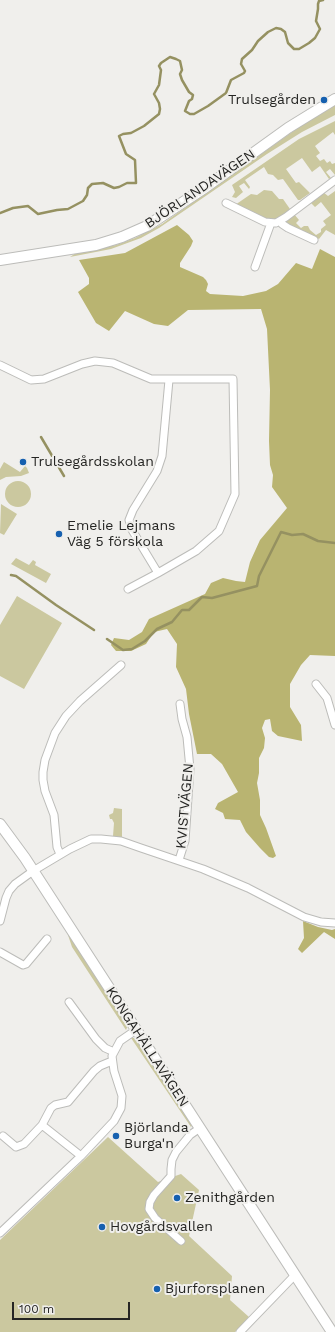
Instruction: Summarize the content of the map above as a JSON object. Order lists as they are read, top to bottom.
{
  "streets": {
    "street": ["BJÖRLANDAVÄGEN", "KVISTVÄGEN", "KONGAHÄLLAVÄGEN"]
  },
  "places": [
    "Trulsegården",
    "Trulsegårdsskolan",
    "Emelie Lejmans Väg 5 förskola",
    "Björlanda Burga'n",
    "Zenithgården",
    "Hovgårdsvallen",
    "Bjurforsplanen"
  ],
  "scale_bar": "100 m"
}
